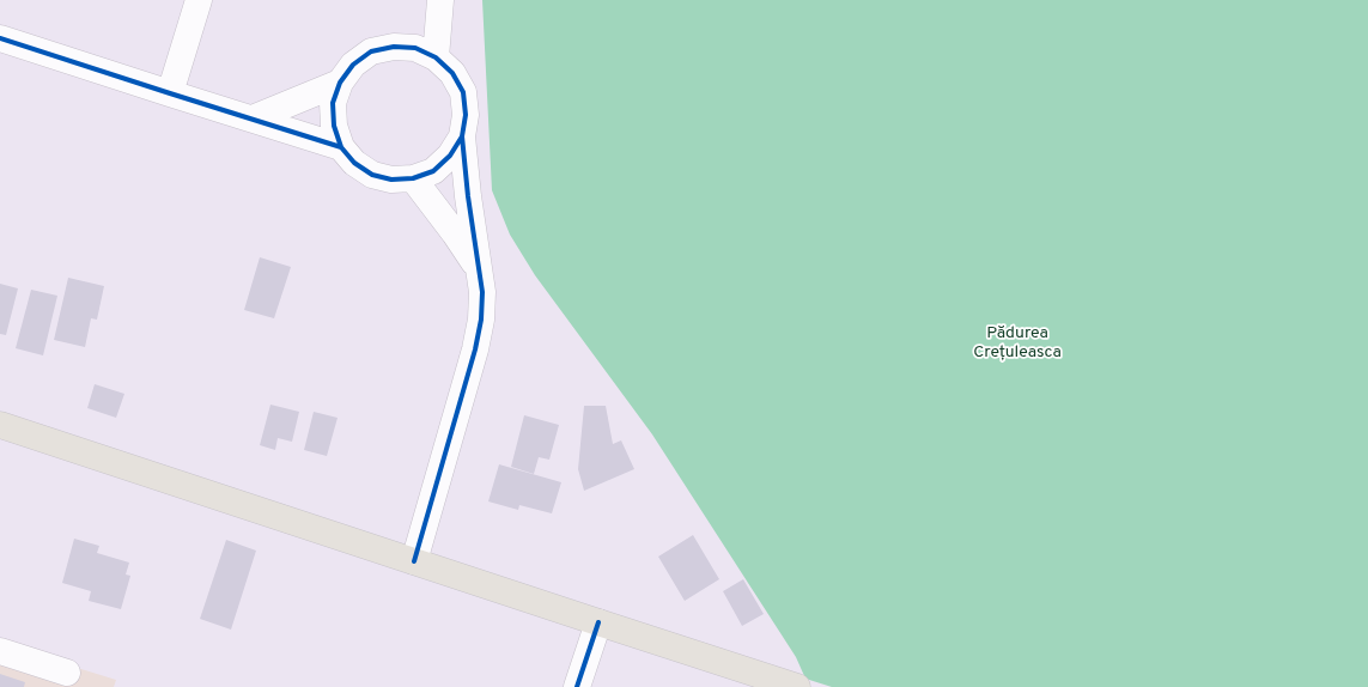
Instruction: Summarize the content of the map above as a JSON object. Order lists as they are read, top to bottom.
{
  "parks": ["Pădurea Crețuleasca"]
}
